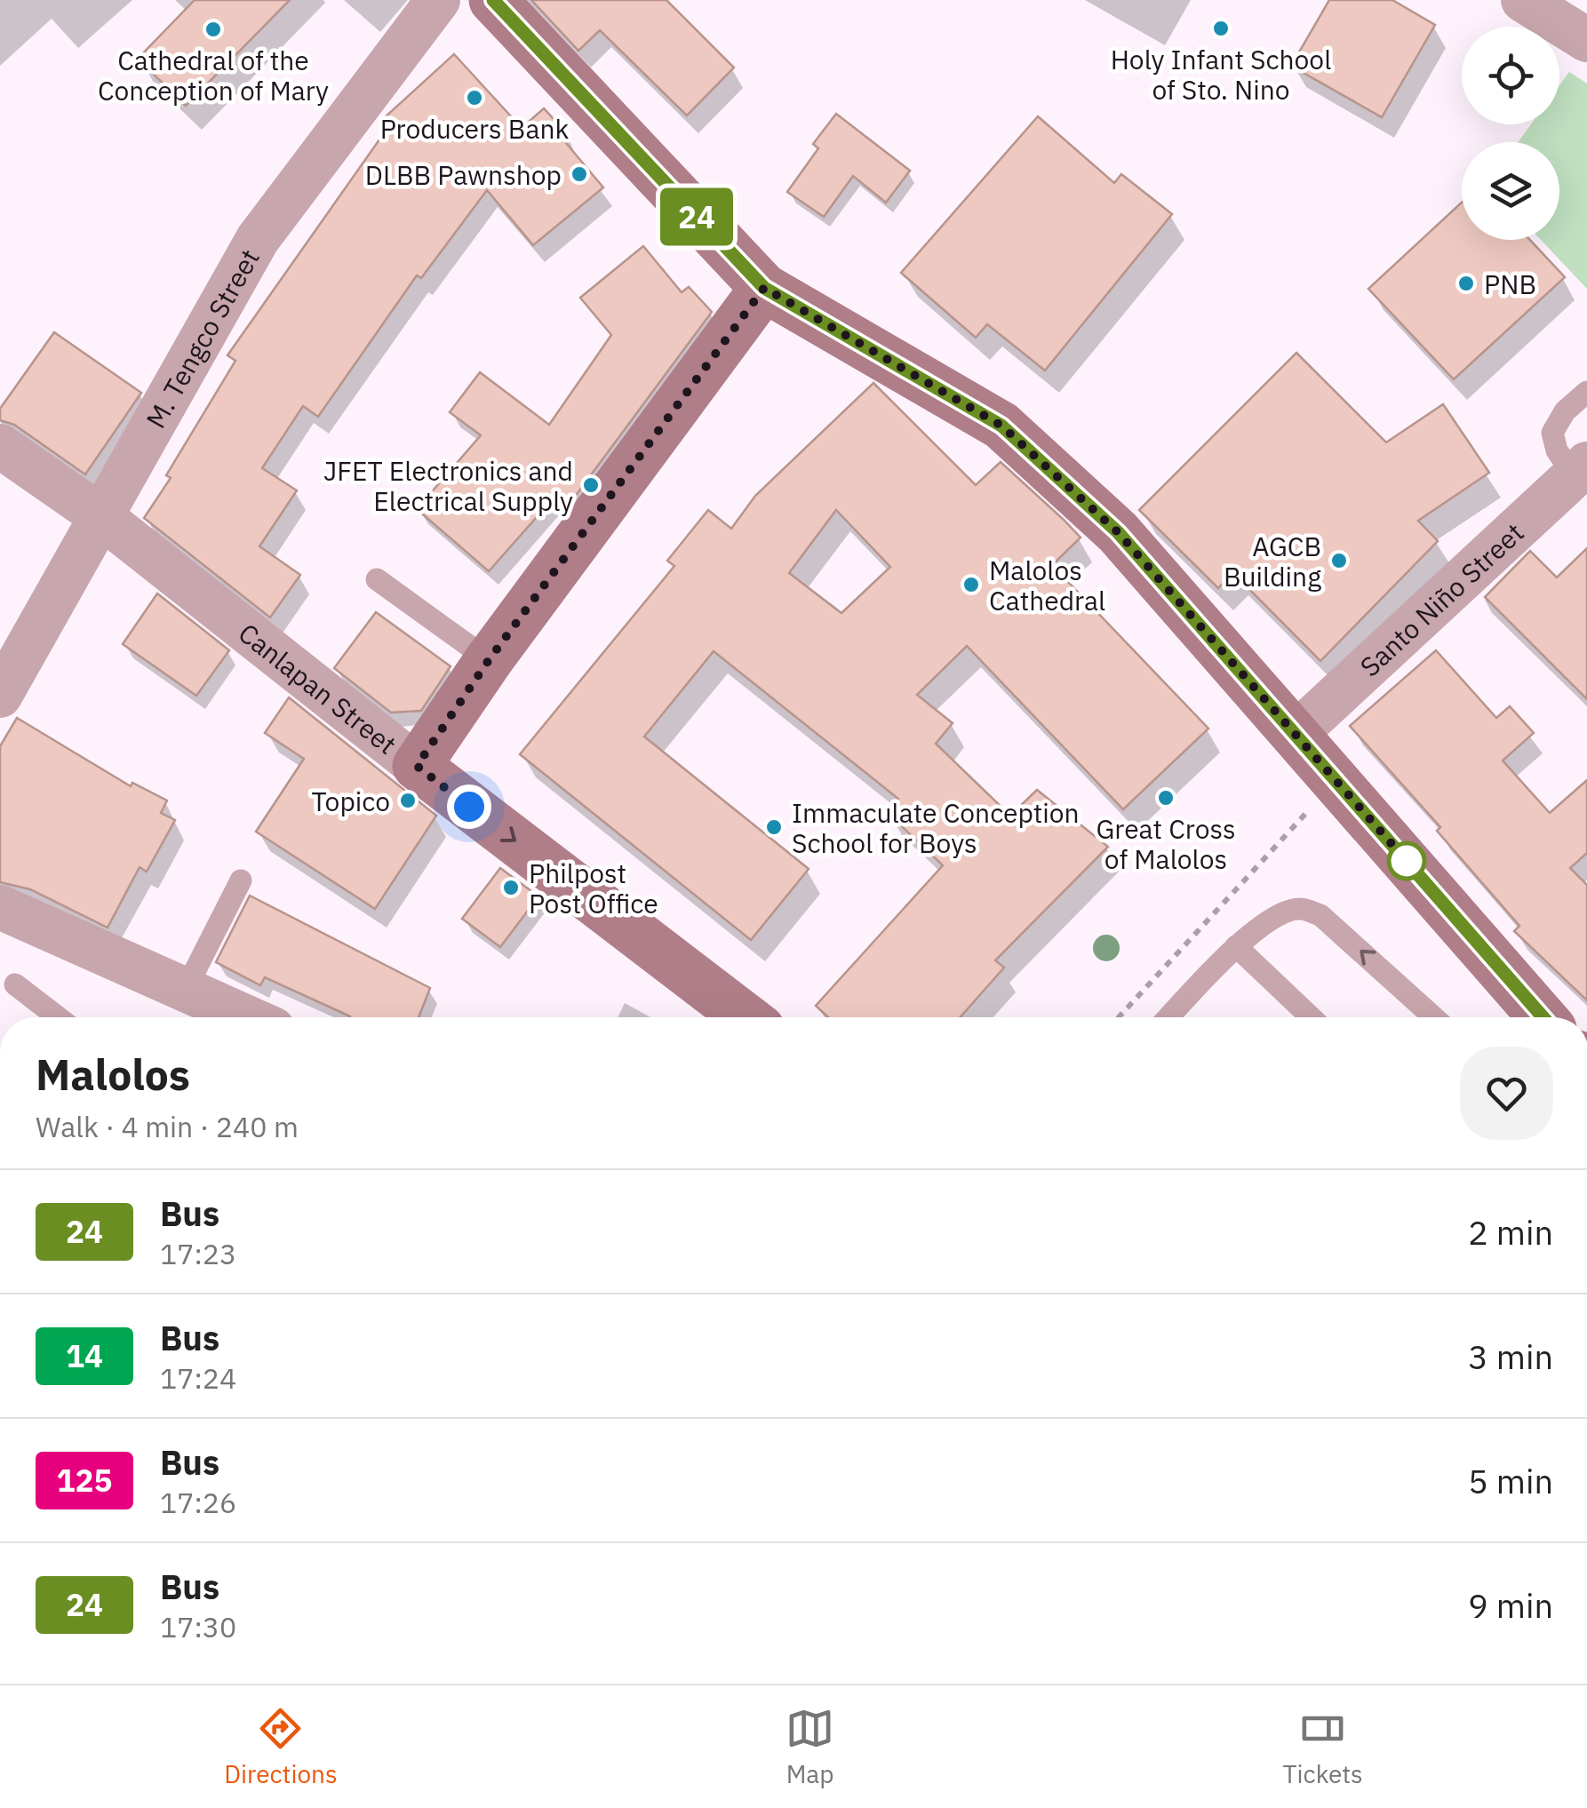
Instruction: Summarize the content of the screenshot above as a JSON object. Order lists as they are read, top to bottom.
{
  "streets": {
    "main road": ["Canlapan Street"],
    "street": ["M. Tengco Street", "Santo Niño Street"]
  },
  "crossings": [
    ["M. Tengco Street", "Canlapan Street"]
  ],
  "one_way": ["Canlapan Street"],
  "places": [
    "Holy Infant School of Sto. Nino",
    "Cathedral of the Conception of Mary",
    "Producers Bank",
    "DLBB Pawnshop",
    "PNB",
    "JFET Electronics and Electrical Supply",
    "AGCB Building",
    "Malolos Cathedral",
    "Great Cross of Malolos",
    "Topico",
    "Immaculate Conception School for Boys",
    "Philpost Post Office"
  ],
  "lines": ["bus line 24"],
  "page": {
    "on_map": "24",
    "heading": ["Malolos", "Walk · 4 min · 240 m"],
    "list": [
      {
        "mark": "24",
        "name": "Bus",
        "note": "17:23",
        "value": "2 min"
      },
      {
        "mark": "14",
        "name": "Bus",
        "note": "17:24",
        "value": "3 min"
      },
      {
        "mark": "125",
        "name": "Bus",
        "note": "17:26",
        "value": "5 min"
      },
      {
        "mark": "24",
        "name": "Bus",
        "note": "17:30",
        "value": "9 min"
      }
    ],
    "tabs": ["Directions", "Map", "Tickets"]
  }
}
